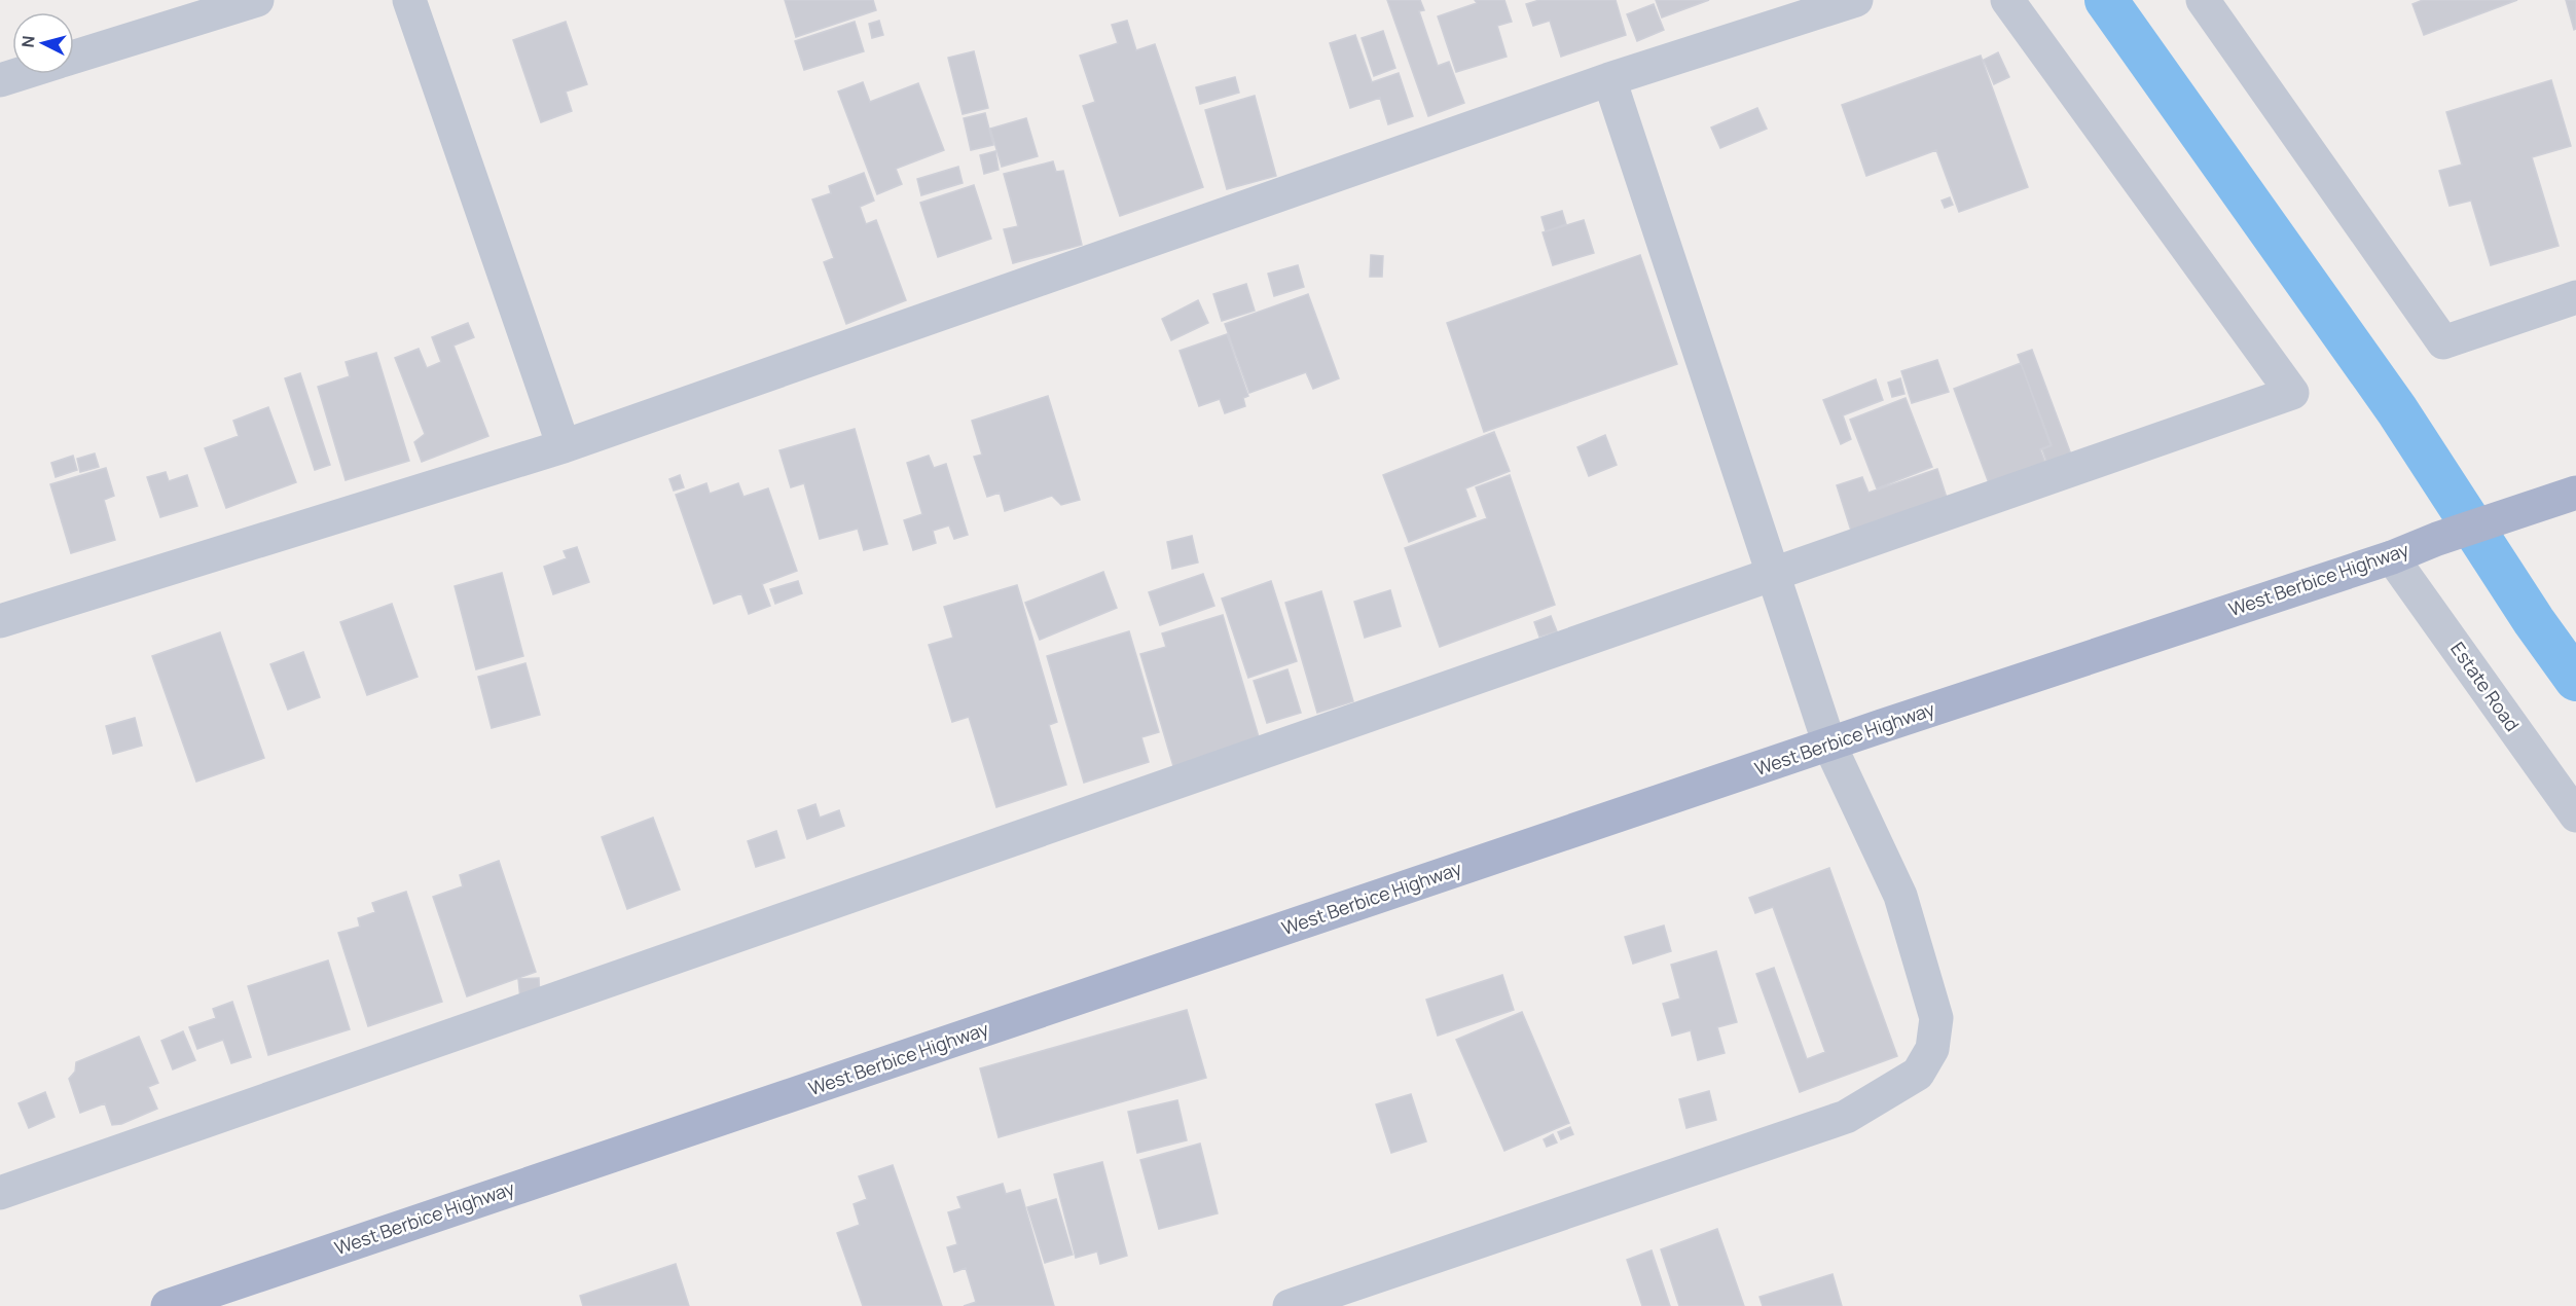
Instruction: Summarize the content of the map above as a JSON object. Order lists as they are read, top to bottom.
{
  "streets": {
    "main road": ["West Berbice Highway"],
    "street": ["Estate Road"]
  },
  "crossings": [
    ["West Berbice Highway", "Estate Road"]
  ],
  "north": "left"
}
